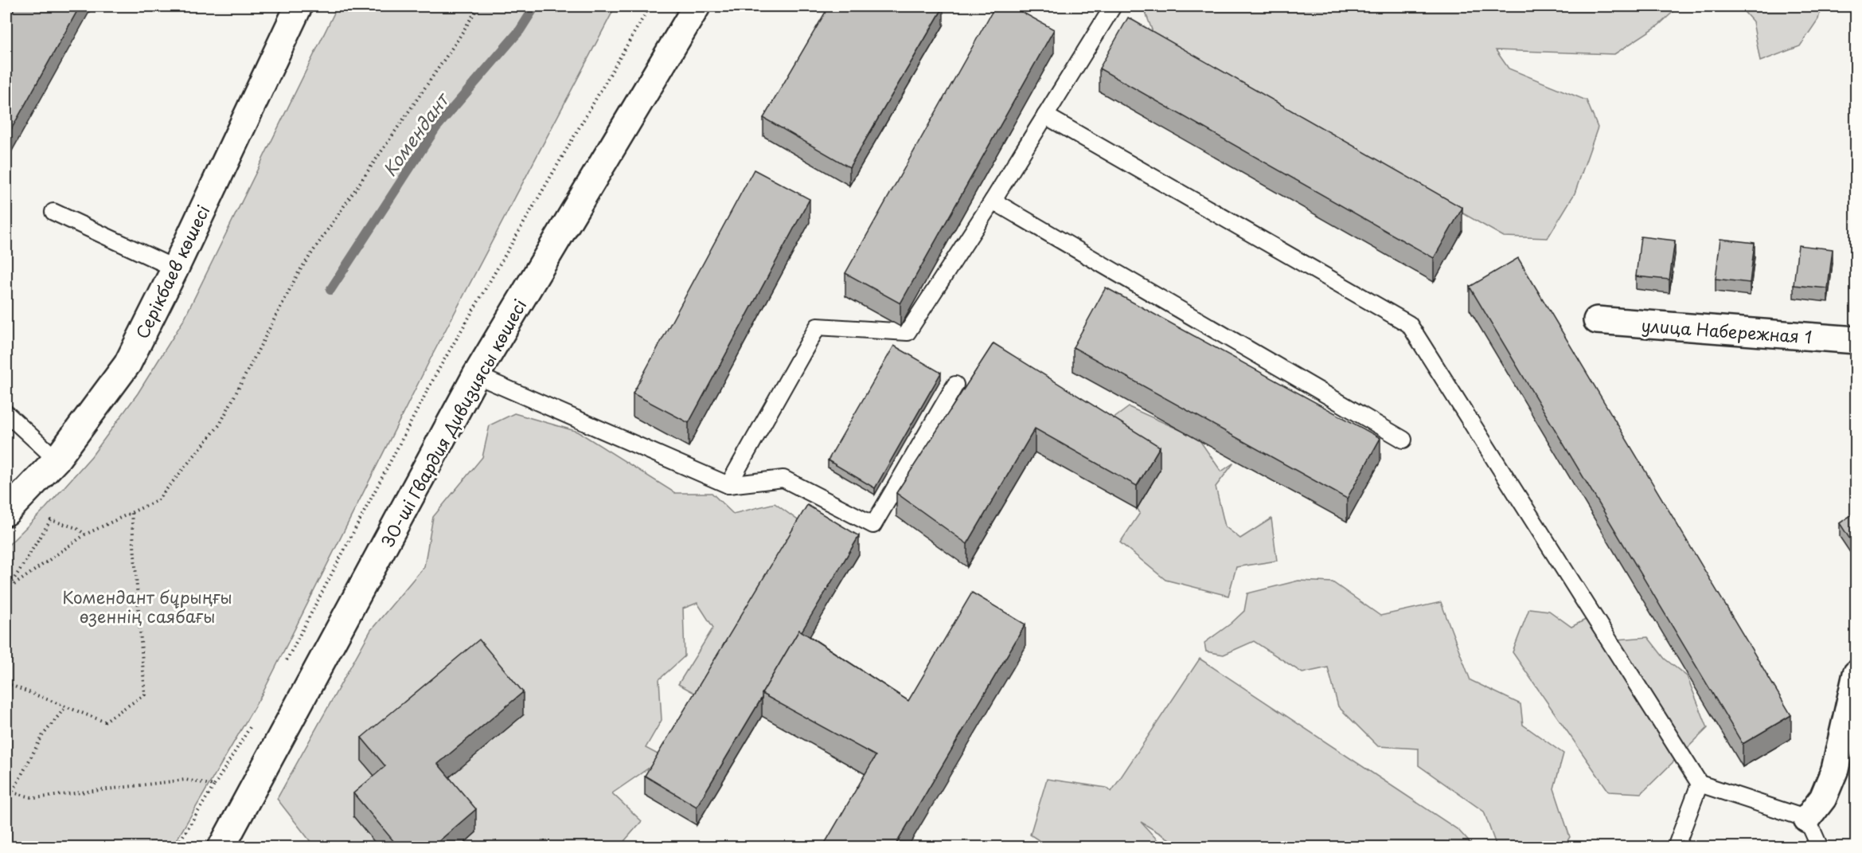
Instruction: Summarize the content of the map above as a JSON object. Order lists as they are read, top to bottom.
{
  "streets": {
    "street": ["Серікбаев көшесі", "улица Набережная 1", "30-ші Гвардия Дивизиясы көшесі"]
  },
  "water": ["Комендант"],
  "parks": ["Комендант бұрыңғы өзеннің саябағы"]
}
